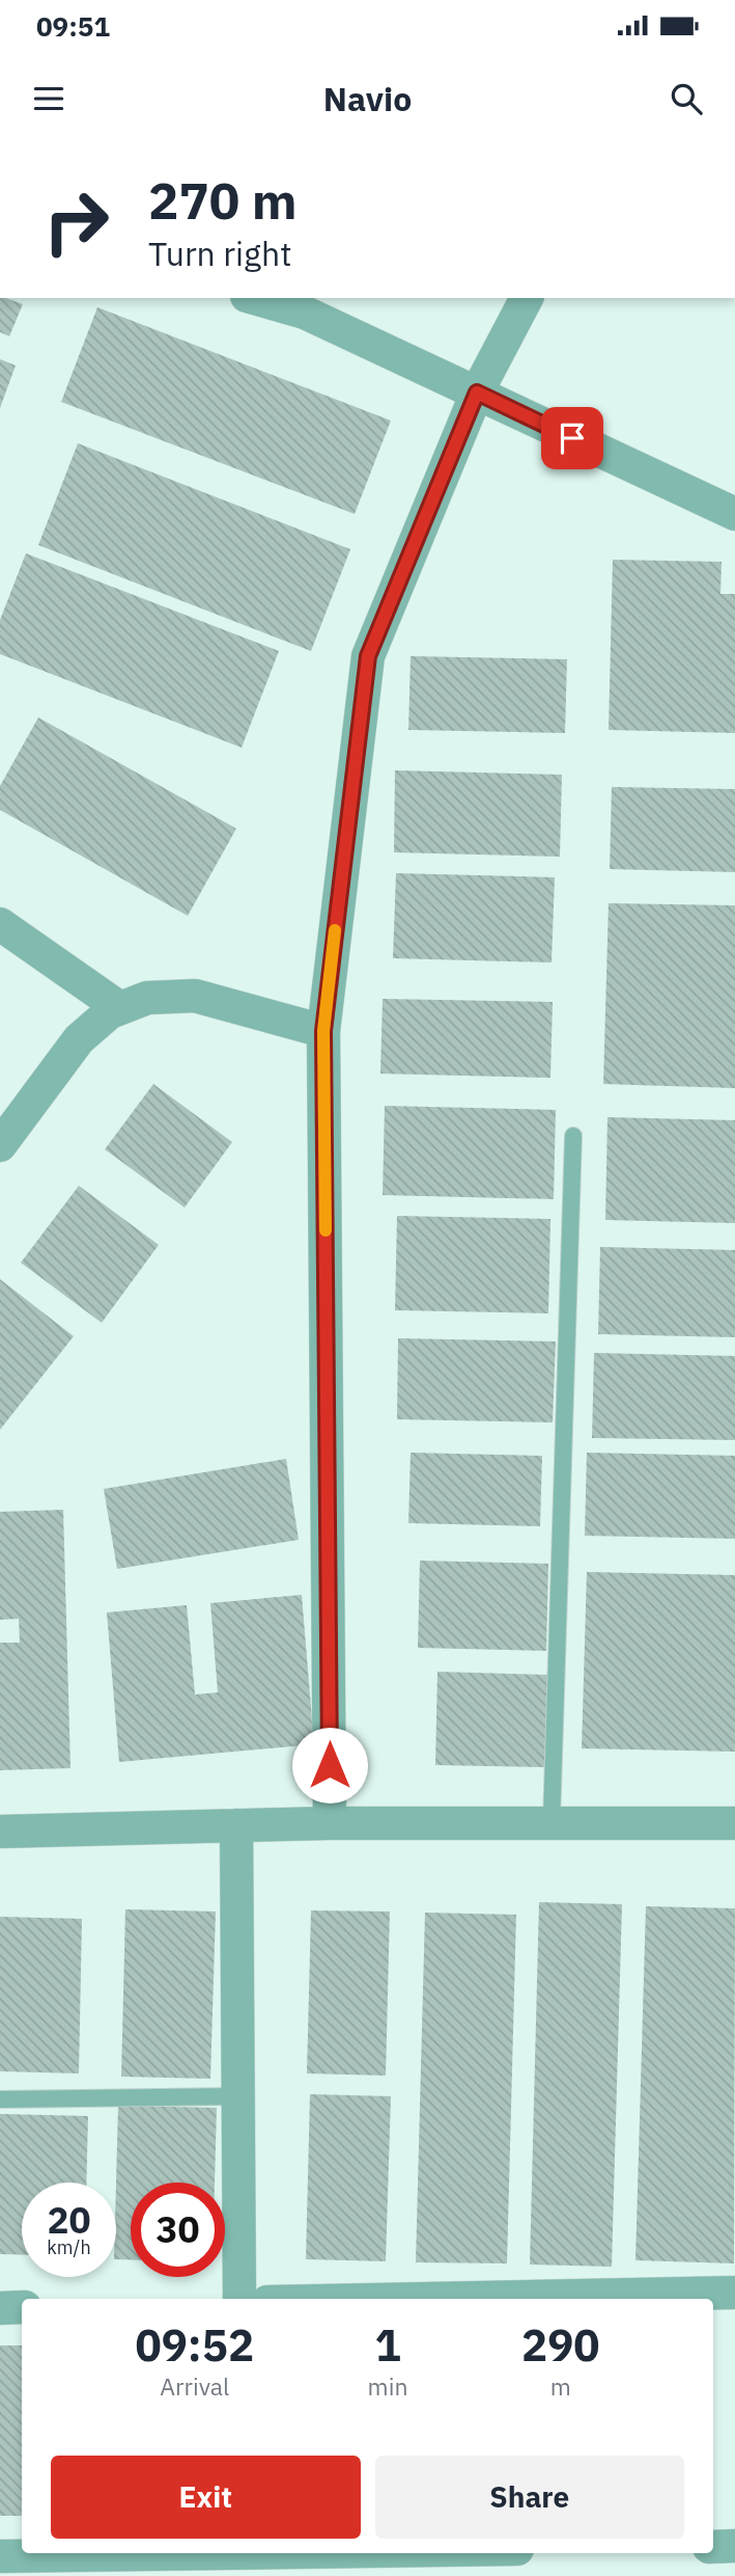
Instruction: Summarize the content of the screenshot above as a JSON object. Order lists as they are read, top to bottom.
{
  "page": {
    "status": "09:51",
    "header": "Navio",
    "turn": ["270 m", "Turn right"],
    "speed": "20 km/h",
    "limit": "30",
    "eta": [
      "09:52",
      "Arrival",
      "1",
      "min",
      "290",
      "m"
    ],
    "buttons": ["Exit", "Share"]
  }
}
